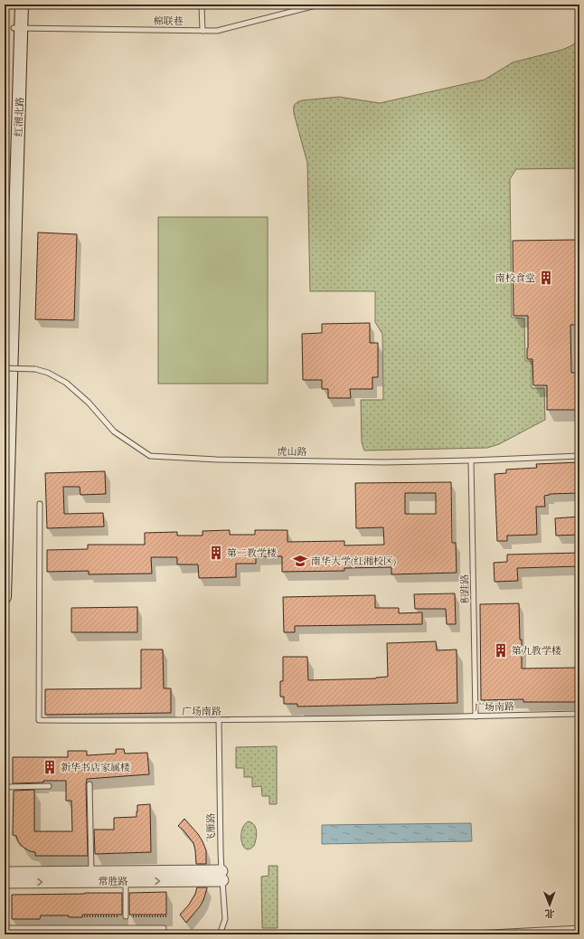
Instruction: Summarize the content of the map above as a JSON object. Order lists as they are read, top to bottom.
{
  "streets": {
    "main road": ["红湘北路"],
    "street": ["常胜路"],
    "lane": [
      "棉联巷",
      "虎山路",
      "积跬路",
      "广场南路",
      "飞雁路"
    ]
  },
  "crossings": [
    ["棉联巷", "红湘北路"],
    ["虎山路", "积跬路"],
    ["积跬路", "广场南路"],
    ["广场南路", "飞雁路"],
    ["飞雁路", "常胜路"]
  ],
  "places": {
    "building": [
      "南校食堂",
      "第二教学楼",
      "第九教学楼",
      "新华书店家属楼"
    ],
    "school or university": ["南华大学(红湘校区)"]
  },
  "north": "bottom"
}
